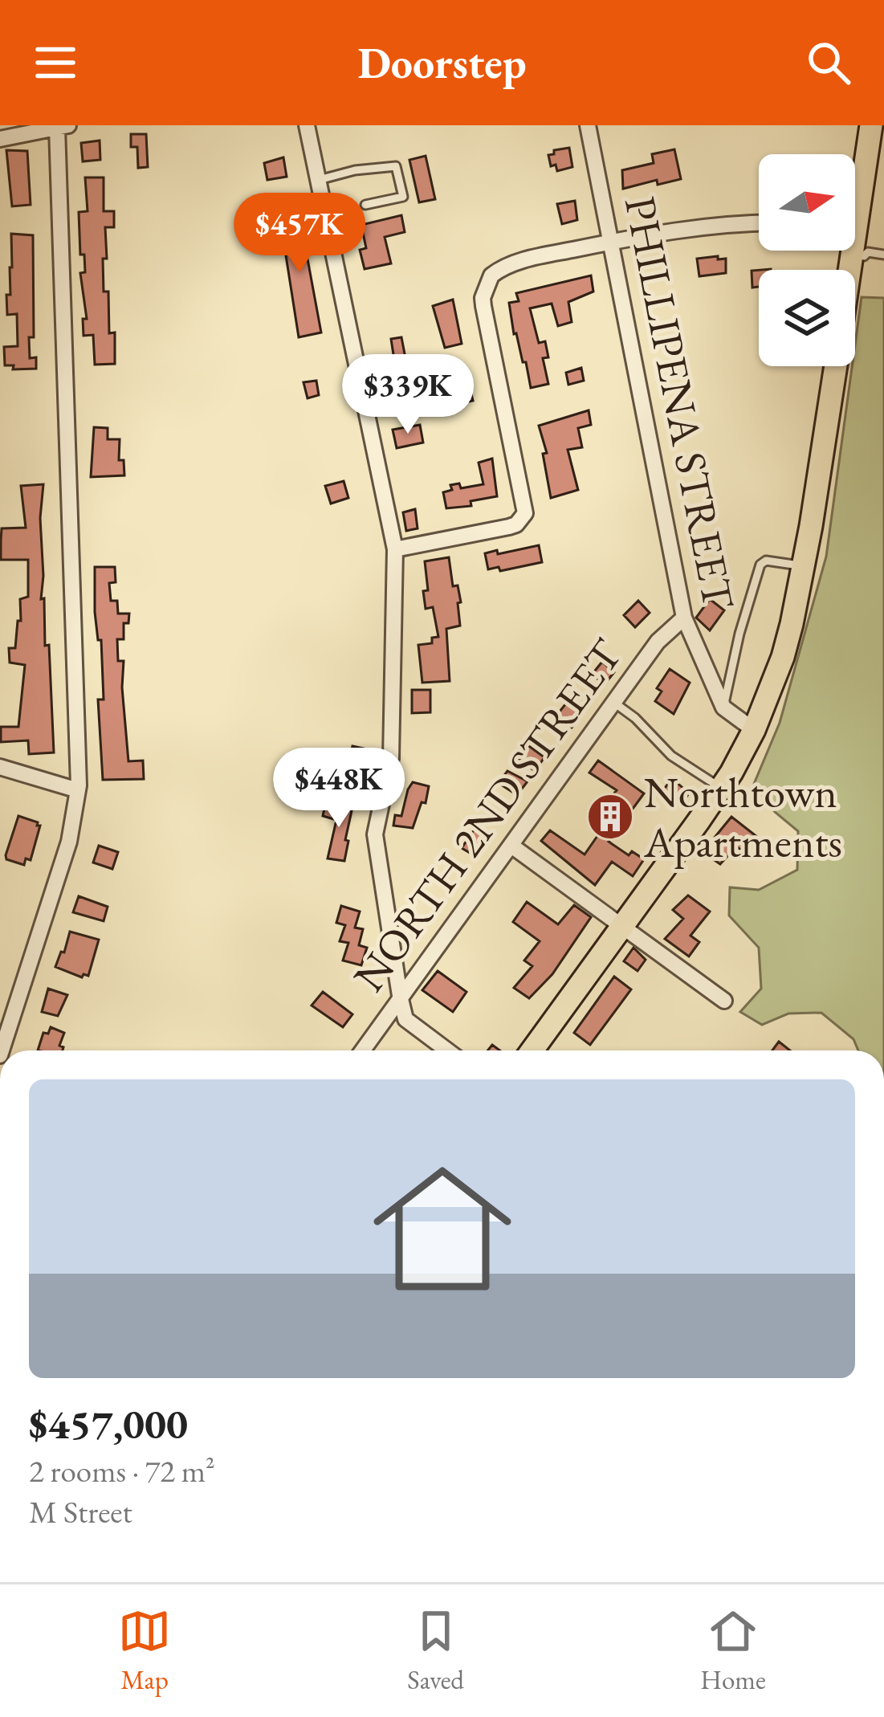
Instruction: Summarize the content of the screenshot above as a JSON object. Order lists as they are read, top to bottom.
{
  "streets": {
    "street": ["PHILLIPENA STREET", "NORTH 2ND STREET"]
  },
  "crossings": [
    ["PHILLIPENA STREET", "NORTH 2ND STREET"]
  ],
  "places": {
    "building": ["Northtown Apartments"]
  },
  "north": "right",
  "page": {
    "header": "Doorstep",
    "price": ["$457K", "$339K", "$448K"],
    "list": [
      {
        "name": "$457,000",
        "note": "2 rooms · 72 m² · M Street"
      }
    ],
    "tabs": ["Map", "Saved", "Home"]
  }
}
